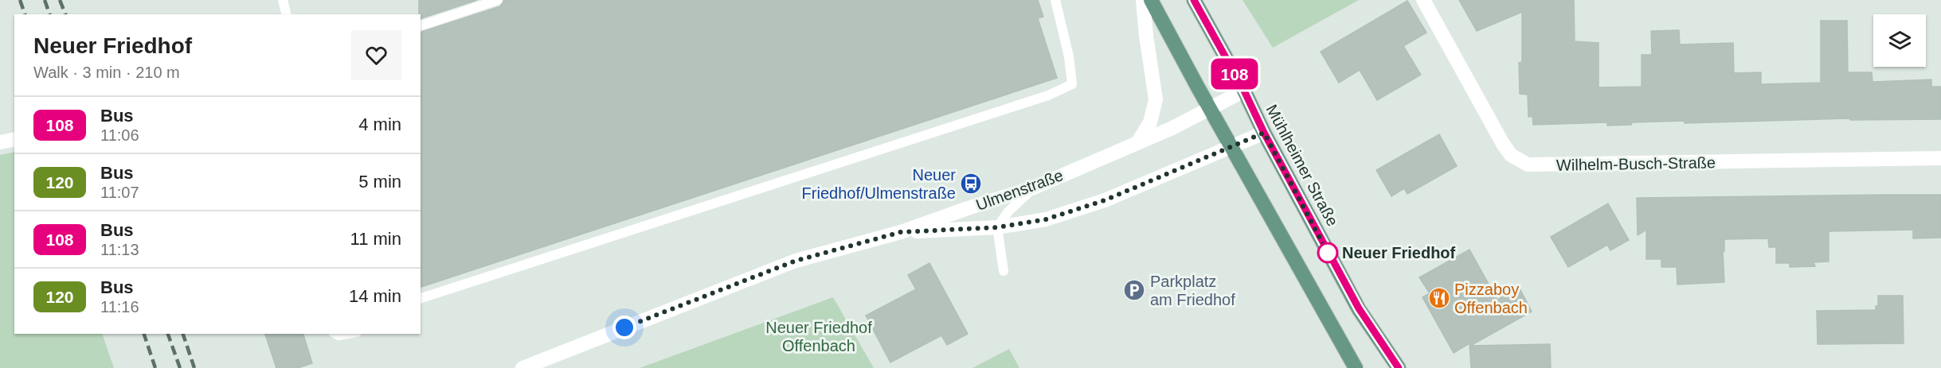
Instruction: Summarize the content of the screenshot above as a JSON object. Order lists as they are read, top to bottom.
{
  "streets": {
    "main road": ["Mühlheimer Straße"],
    "street": ["Wilhelm-Busch-Straße", "Ulmenstraße"]
  },
  "crossings": [
    ["Mühlheimer Straße", "Ulmenstraße"]
  ],
  "parks": ["Neuer Friedhof Offenbach"],
  "places": {
    "bus stop": ["Neuer Friedhof/Ulmenstraße"],
    "other": ["Neuer Friedhof"],
    "parking": ["Parkplatz am Friedhof"],
    "restaurant": ["Pizzaboy Offenbach"]
  },
  "lines": ["bus line 108"],
  "page": {
    "on_map": "108",
    "heading": ["Neuer Friedhof", "Walk · 3 min · 210 m"],
    "list": [
      {
        "mark": "108",
        "name": "Bus",
        "note": "11:06",
        "value": "4 min"
      },
      {
        "mark": "120",
        "name": "Bus",
        "note": "11:07",
        "value": "5 min"
      },
      {
        "mark": "108",
        "name": "Bus",
        "note": "11:13",
        "value": "11 min"
      },
      {
        "mark": "120",
        "name": "Bus",
        "note": "11:16",
        "value": "14 min"
      }
    ]
  }
}
